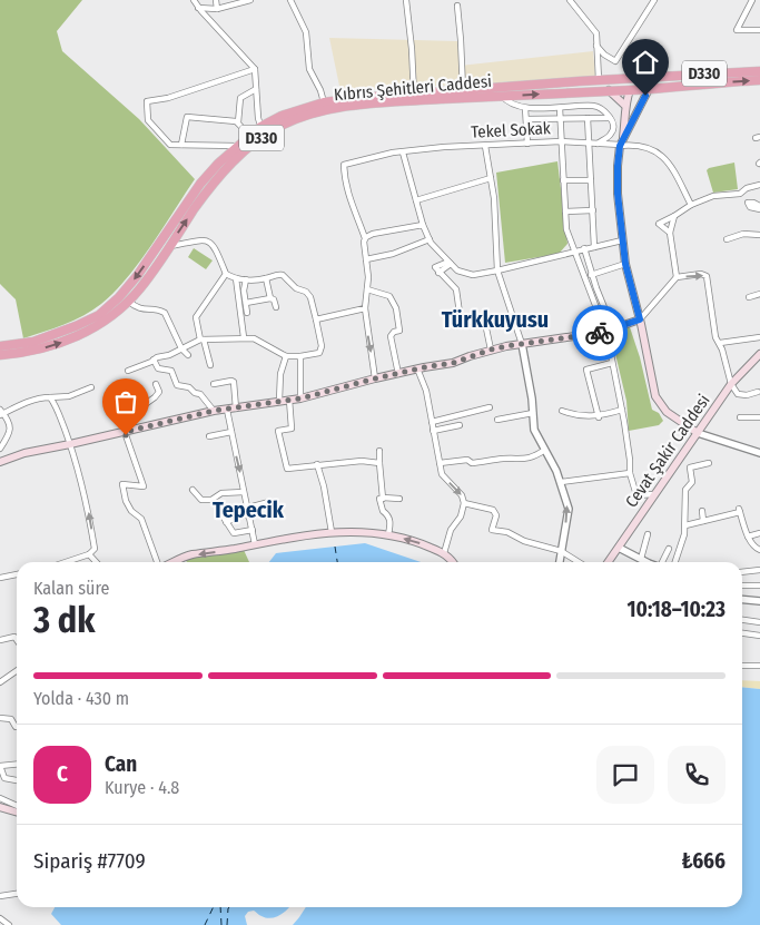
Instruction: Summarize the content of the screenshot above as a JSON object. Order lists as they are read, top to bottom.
{
  "streets": {
    "highway": ["D330", "Kıbrıs Şehitleri Caddesi"],
    "main road": ["Cevat Şakir Caddesi"],
    "street": ["Tekel Sokak"]
  },
  "districts": ["Türkkuyusu", "Tepecik"],
  "page": {
    "heading": ["3 dk", "Kalan süre", "10:18–10:23"],
    "panel": [
      "Can",
      "Kurye · 4.8",
      "Sipariş #7709",
      "₺666"
    ],
    "bar": "Yolda · 430 m",
    "round": "C"
  }
}
